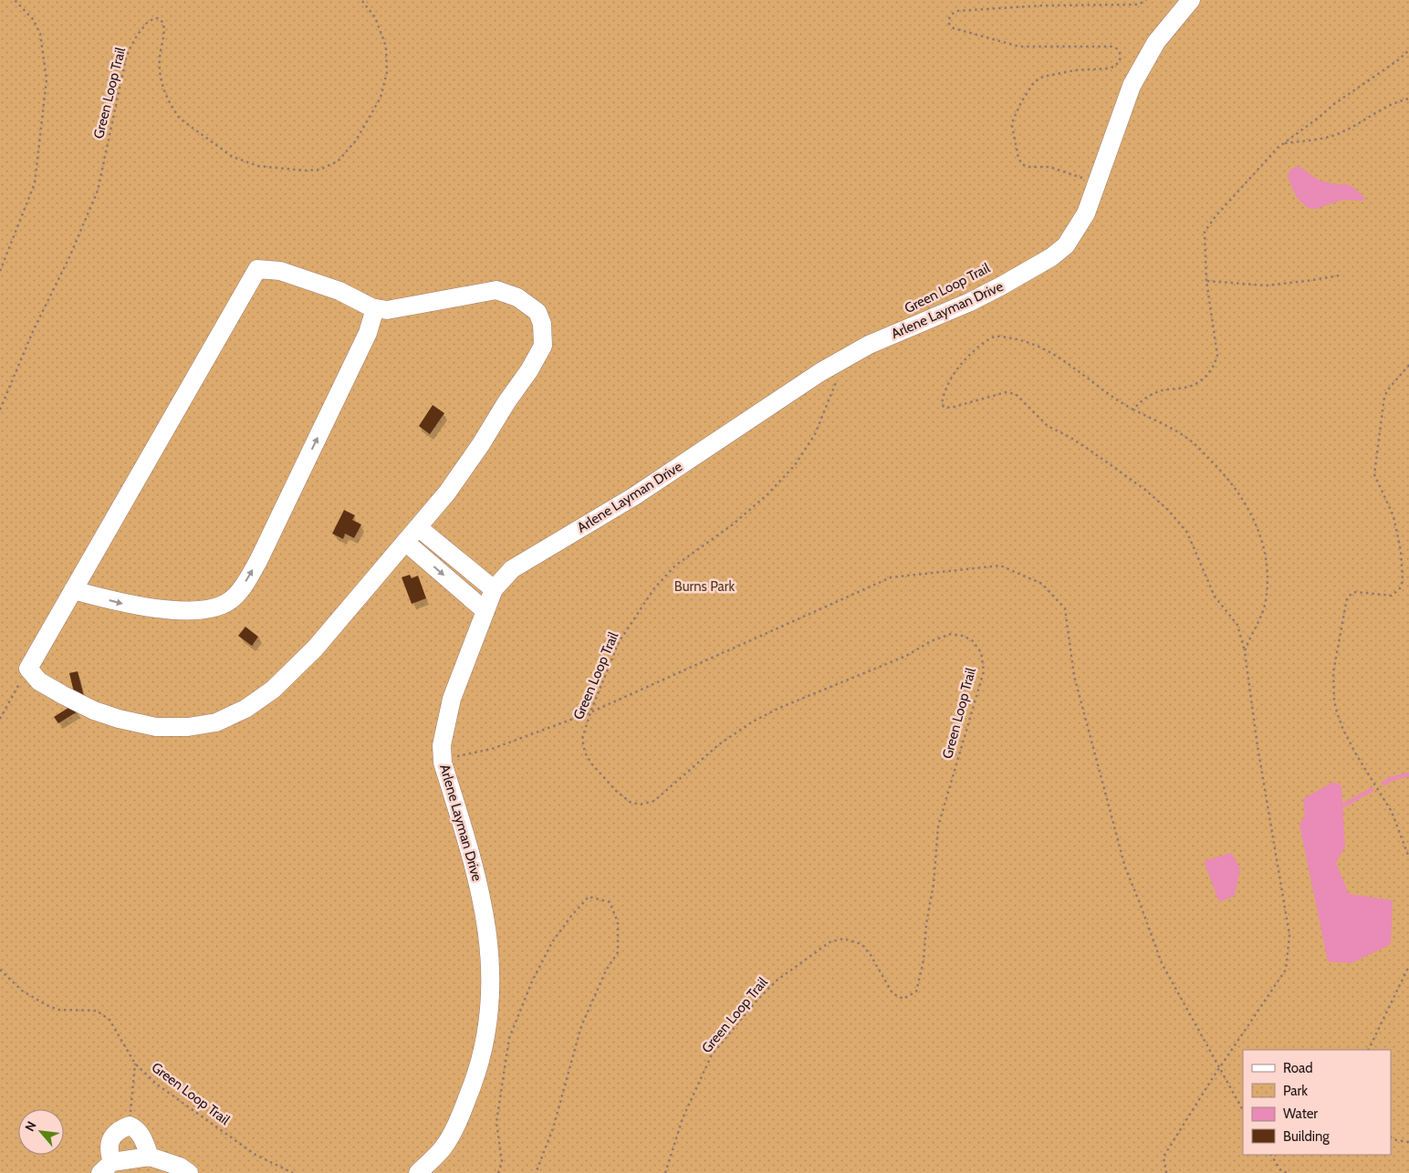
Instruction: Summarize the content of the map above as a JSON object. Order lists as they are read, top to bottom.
{
  "streets": {
    "street": ["Arlene Layman Drive"],
    "path": ["Green Loop Trail"]
  },
  "parks": ["Burns Park"],
  "legend": [
    "Road",
    "Park",
    "Water",
    "Building"
  ],
  "north": "top left"
}
